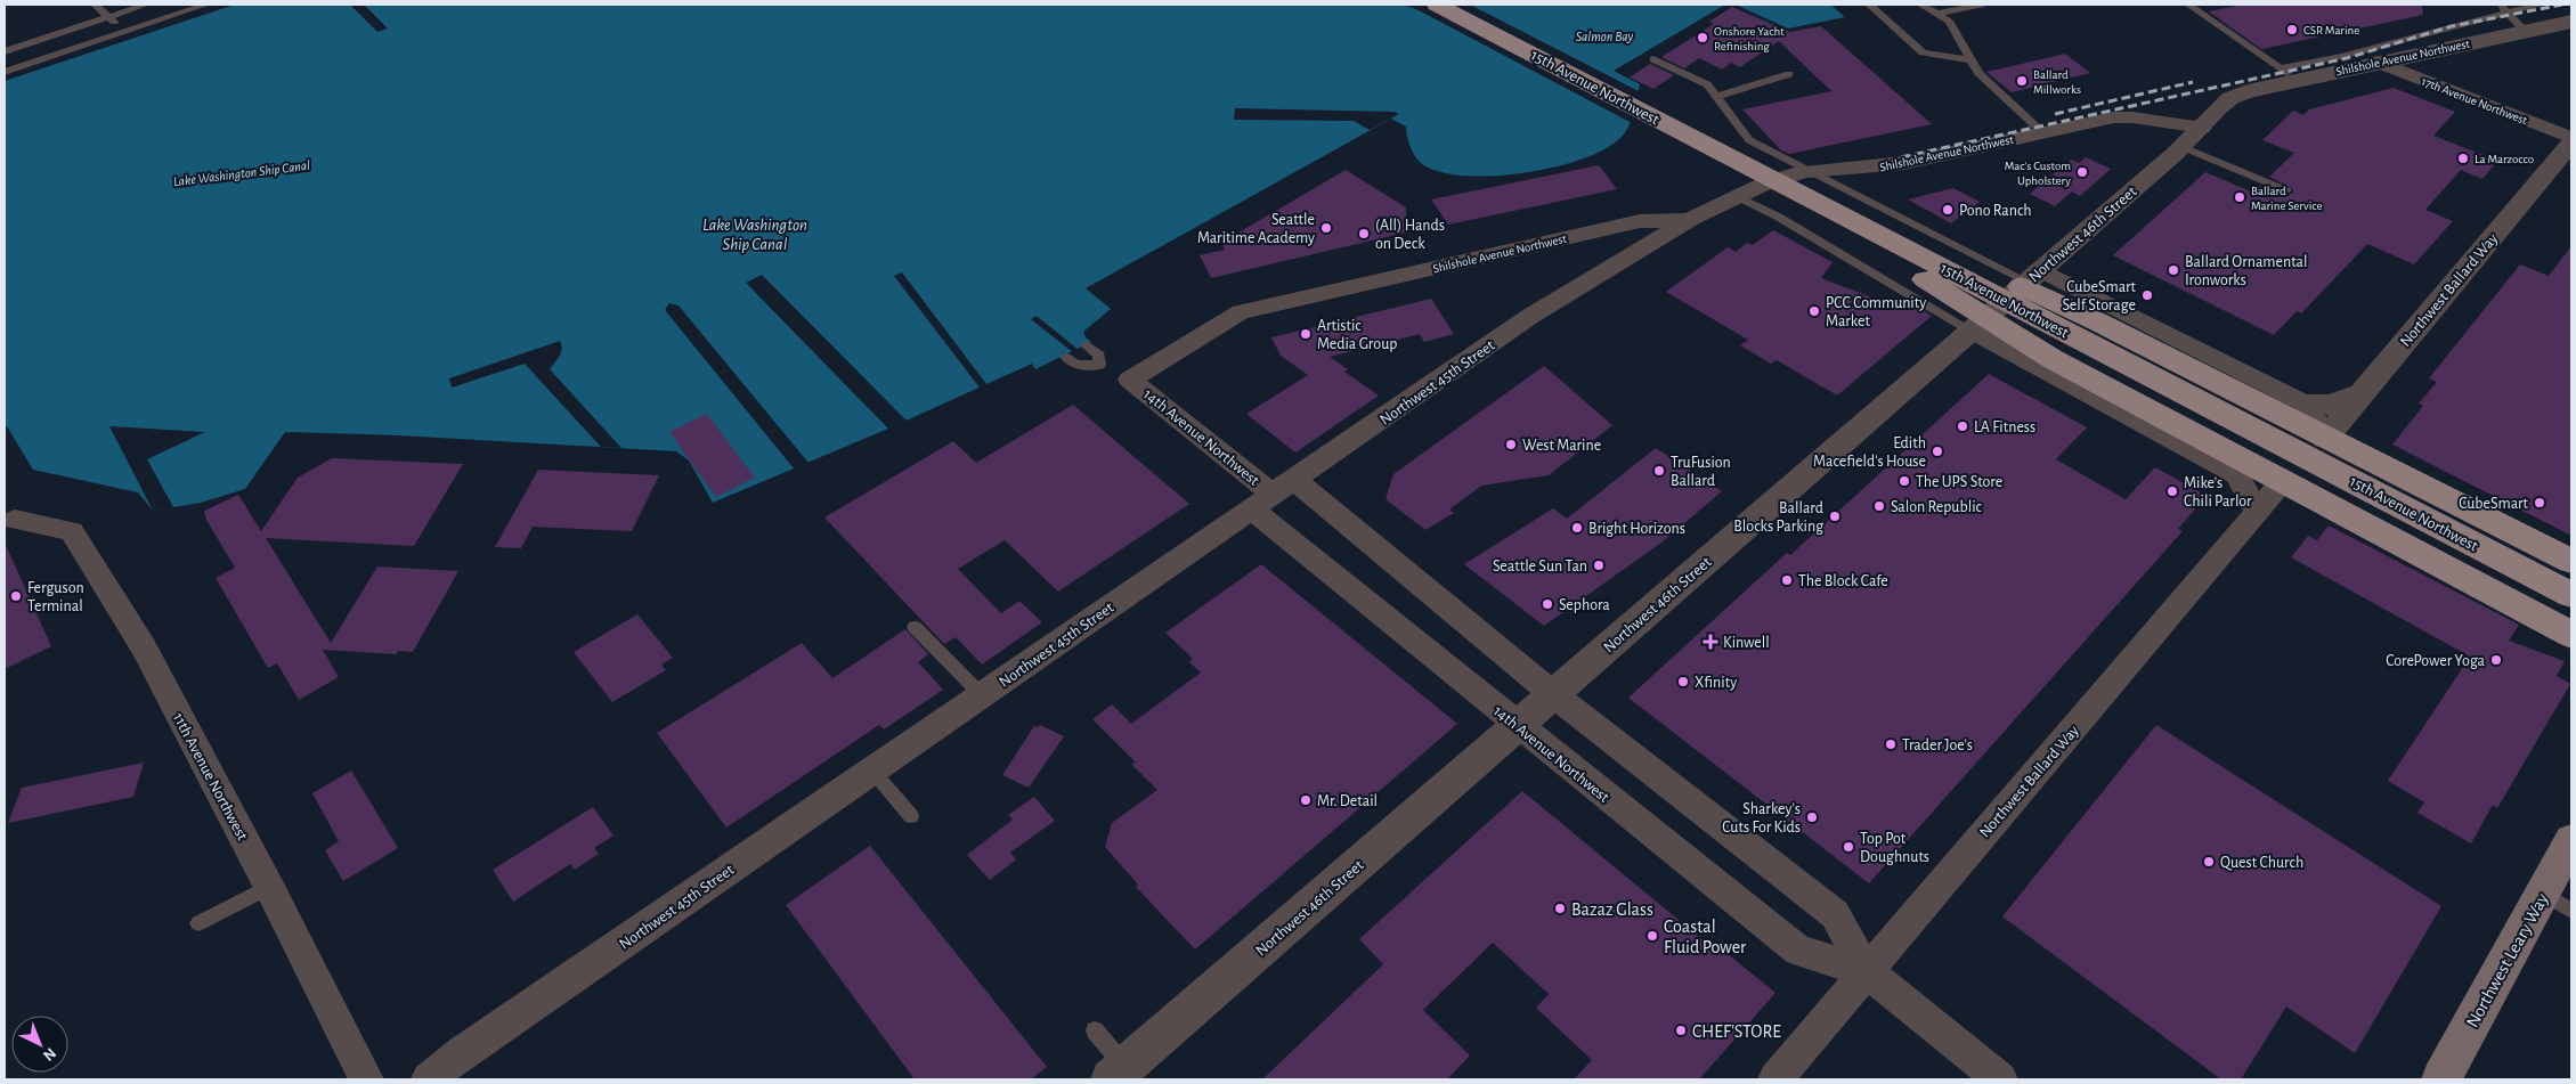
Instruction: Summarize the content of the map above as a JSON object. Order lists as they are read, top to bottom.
{
  "streets": {
    "main road": ["15th Avenue Northwest", "Northwest Leary Way"],
    "street": [
      "Shilshole Avenue Northwest",
      "17th Avenue Northwest",
      "Northwest 46th Street",
      "Northwest Ballard Way",
      "Northwest 45th Street",
      "14th Avenue Northwest",
      "11th Avenue Northwest"
    ]
  },
  "crossings": [
    ["Shilshole Avenue Northwest", "15th Avenue Northwest"],
    ["Shilshole Avenue Northwest", "17th Avenue Northwest"],
    ["Shilshole Avenue Northwest", "Northwest 46th Street"],
    ["Shilshole Avenue Northwest", "Northwest 45th Street"],
    ["Shilshole Avenue Northwest", "14th Avenue Northwest"],
    ["15th Avenue Northwest", "Northwest 46th Street"],
    ["15th Avenue Northwest", "Northwest Ballard Way"],
    ["Northwest 46th Street", "14th Avenue Northwest"],
    ["Northwest Ballard Way", "14th Avenue Northwest"],
    ["Northwest 45th Street", "14th Avenue Northwest"]
  ],
  "water": ["Salmon Bay", "Lake Washington Ship Canal"],
  "places": {
    "other": [
      "CSR Marine",
      "Onshore Yacht Refinishing",
      "Ballard Millworks",
      "La Marzocco",
      "Mac's Custom Upholstery",
      "Ballard Marine Service",
      "Pono Ranch",
      "Seattle Maritime Academy",
      "(All) Hands on Deck",
      "Ballard Ornamental Ironworks",
      "CubeSmart Self Storage",
      "PCC Community Market",
      "Artistic Media Group",
      "LA Fitness",
      "West Marine",
      "Edith Macefield's House",
      "TruFusion Ballard",
      "The UPS Store",
      "Mike's Chili Parlor",
      "CubeSmart",
      "Salon Republic",
      "Ballard Blocks Parking",
      "Bright Horizons",
      "Seattle Sun Tan",
      "The Block Cafe",
      "Ferguson Terminal",
      "Sephora",
      "CorePower Yoga",
      "Xfinity",
      "Trader Joe's",
      "Mr. Detail",
      "Sharkey's Cuts For Kids",
      "Top Pot Doughnuts",
      "Quest Church",
      "Bazaz Glass",
      "Coastal Fluid Power",
      "CHEF'STORE"
    ],
    "health": ["Kinwell"]
  },
  "north": "bottom right"
}
